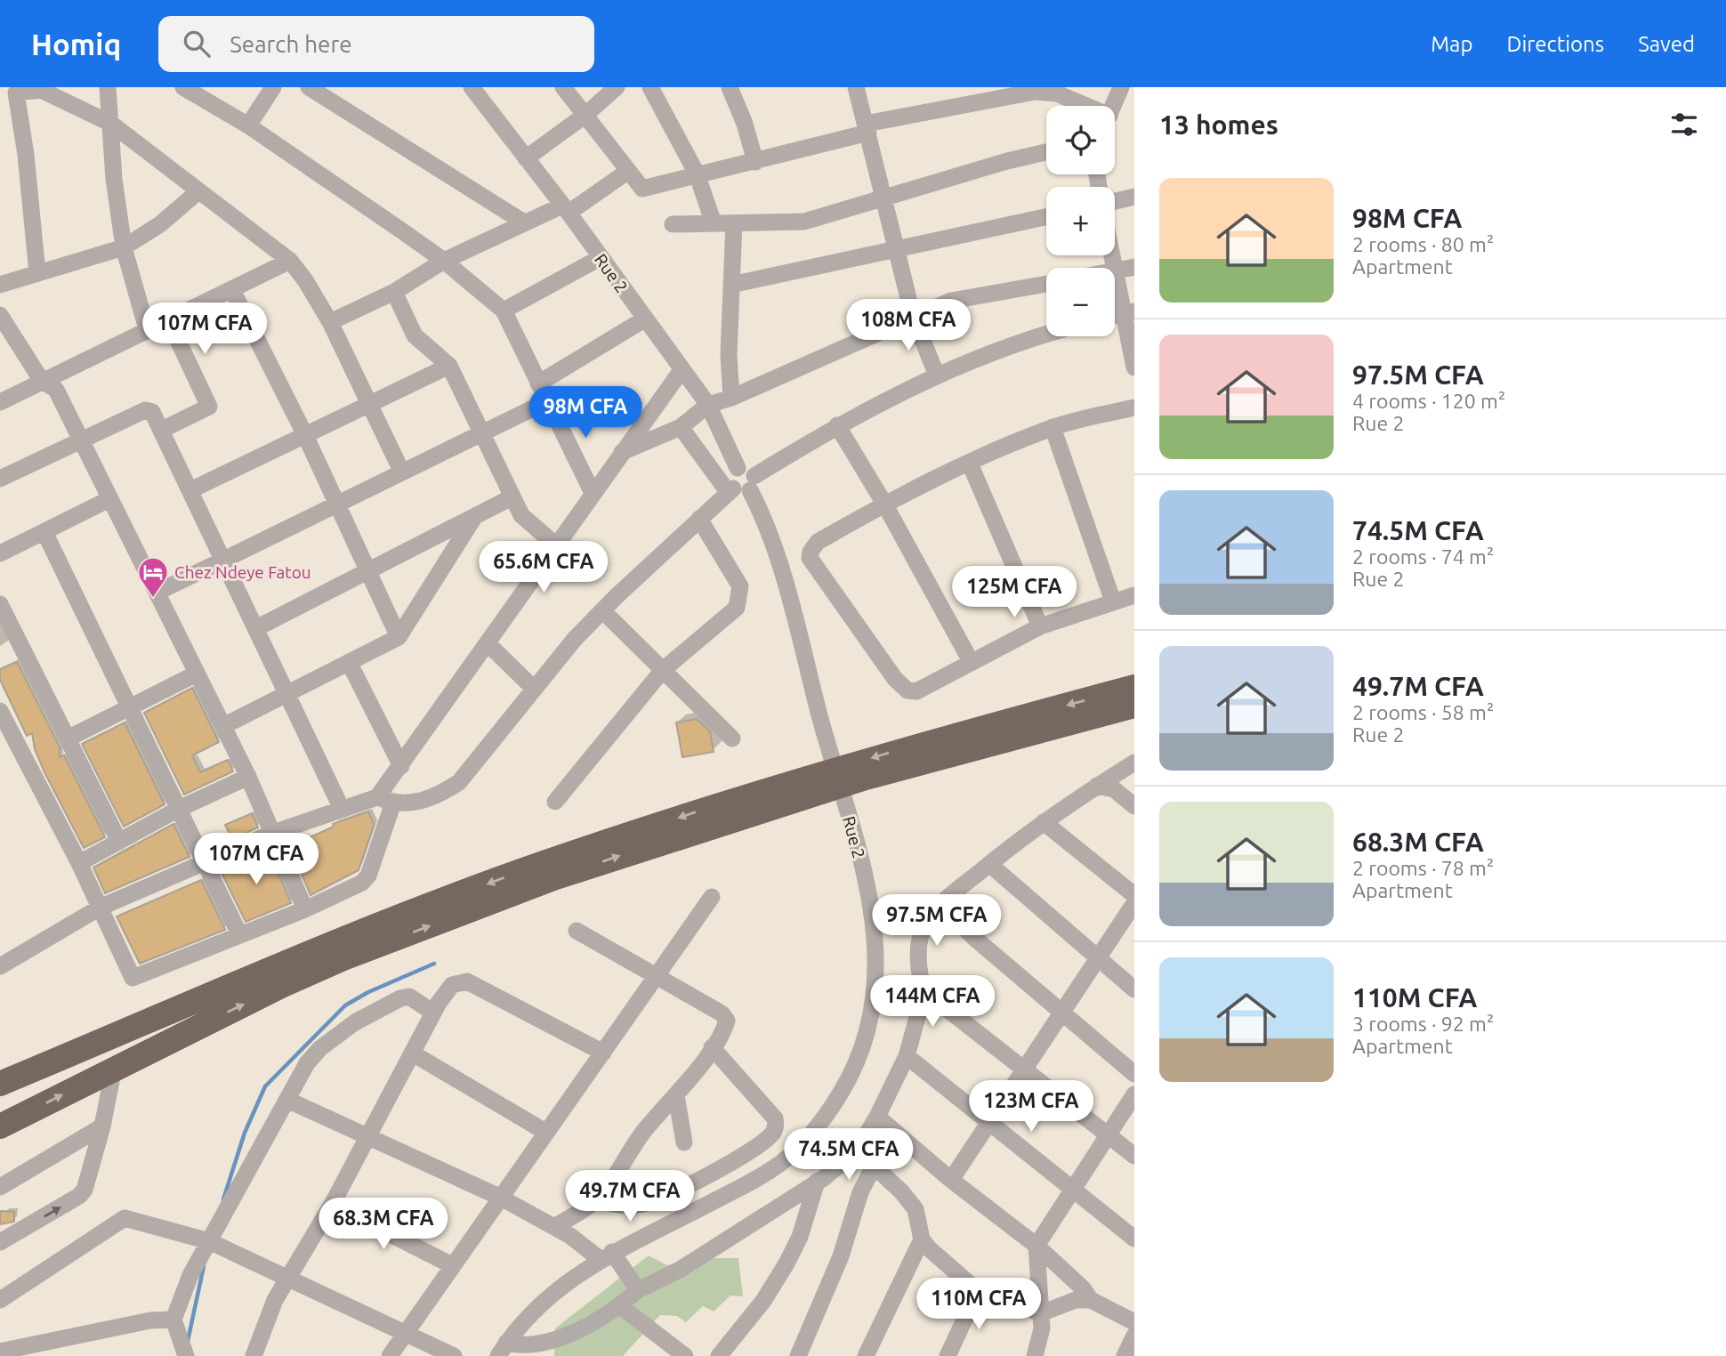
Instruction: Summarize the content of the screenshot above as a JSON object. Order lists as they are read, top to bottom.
{
  "streets": {
    "street": ["Rue 2"]
  },
  "places": {
    "hotel": ["Chez Ndeye Fatou"]
  },
  "page": {
    "header": "Homiq",
    "search": "Search here",
    "nav": ["Map", "Directions", "Saved"],
    "heading": "13 homes",
    "map_buttons": ["+", "−"],
    "list": [
      {
        "name": "98M CFA",
        "note": "2 rooms · 80 m² · Apartment"
      },
      {
        "name": "97.5M CFA",
        "note": "4 rooms · 120 m² · Rue 2"
      },
      {
        "name": "74.5M CFA",
        "note": "2 rooms · 74 m² · Rue 2"
      },
      {
        "name": "49.7M CFA",
        "note": "2 rooms · 58 m² · Rue 2"
      },
      {
        "name": "68.3M CFA",
        "note": "2 rooms · 78 m² · Apartment"
      },
      {
        "name": "110M CFA",
        "note": "3 rooms · 92 m² · Apartment"
      }
    ],
    "price": [
      "108M CFA",
      "107M CFA",
      "98M CFA",
      "65.6M CFA",
      "125M CFA",
      "107M CFA",
      "97.5M CFA",
      "144M CFA",
      "123M CFA",
      "74.5M CFA",
      "49.7M CFA",
      "68.3M CFA",
      "110M CFA"
    ]
  }
}
